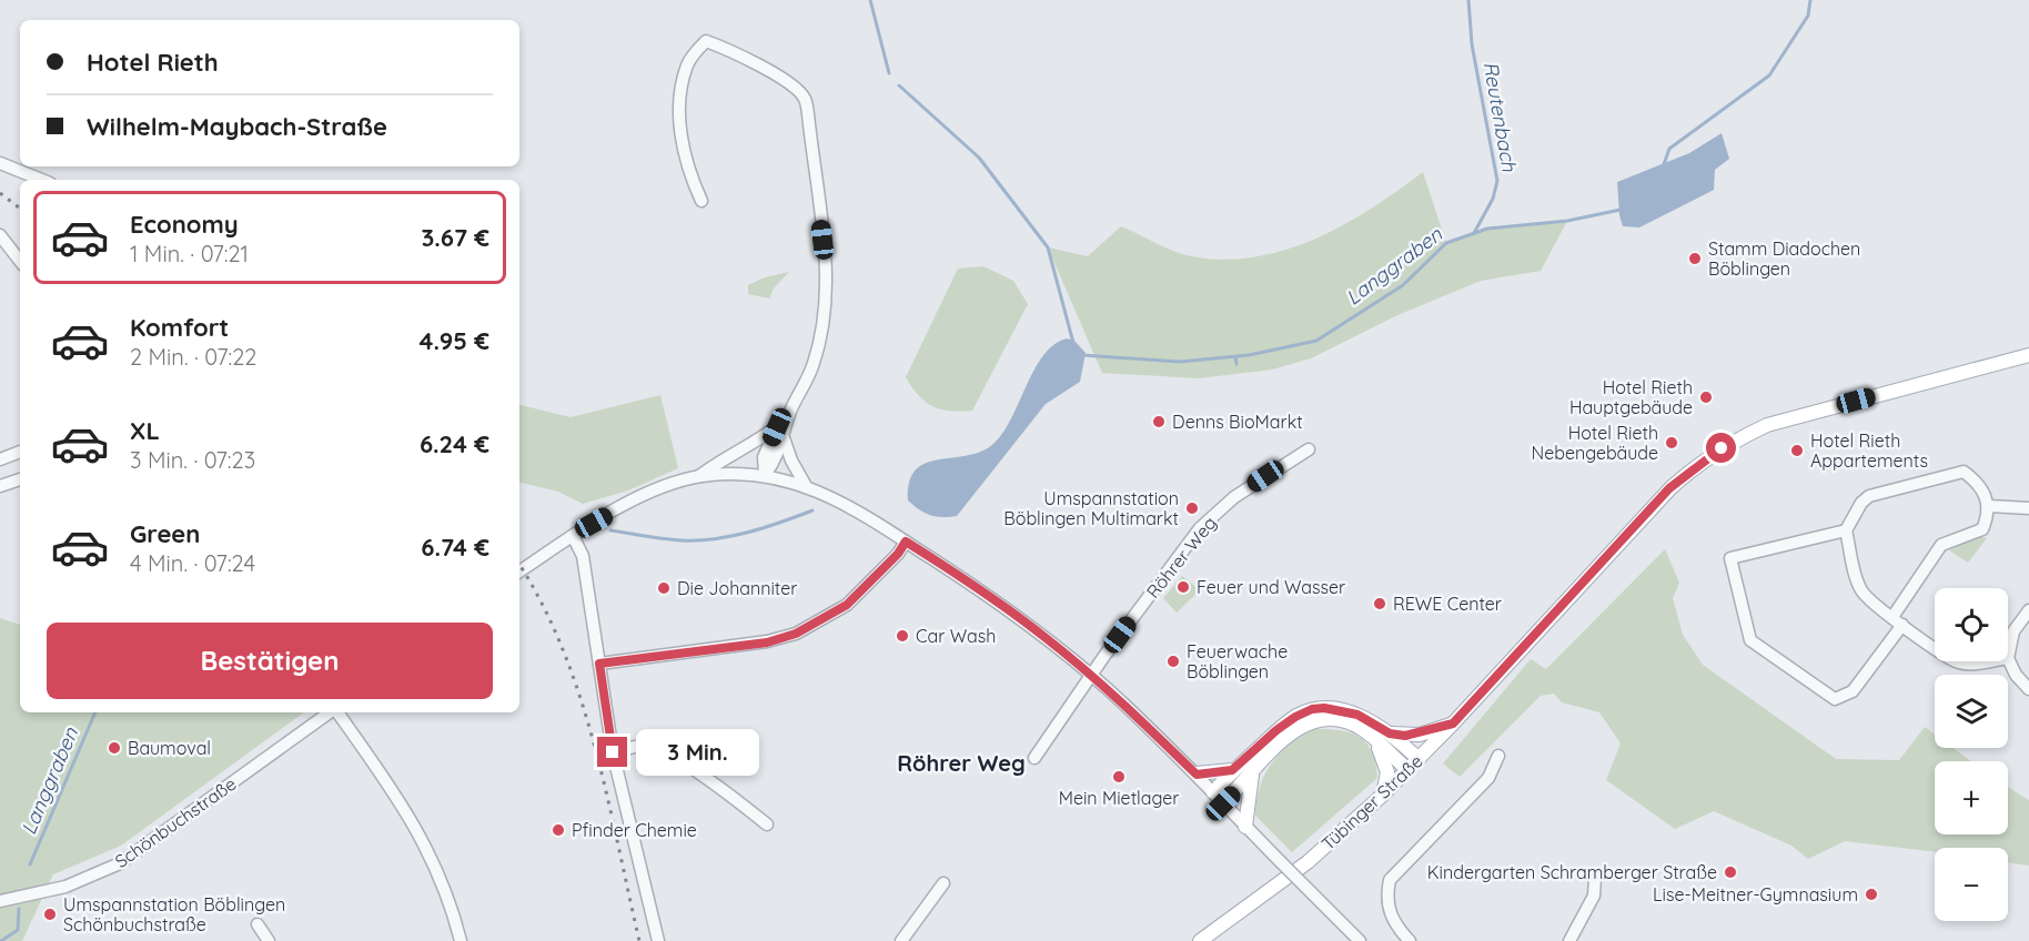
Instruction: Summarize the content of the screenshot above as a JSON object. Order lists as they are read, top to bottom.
{
  "streets": {
    "main road": ["Tübinger Straße"],
    "street": ["Röhrer Weg", "Schönbuchstraße"]
  },
  "districts": ["Röhrer Weg"],
  "water": ["Reutenbach", "Langgraben"],
  "places": [
    "Stamm Diadochen Böblingen",
    "Hotel Rieth Hauptgebäude",
    "Denns BioMarkt",
    "Hotel Rieth Nebengebäude",
    "Hotel Rieth Appartements",
    "Umspannstation Böblingen Multimarkt",
    "Feuer und Wasser",
    "Die Johanniter",
    "REWE Center",
    "Car Wash",
    "Feuerwache Böblingen",
    "Baumoval",
    "Mein Mietlager",
    "Pfinder Chemie",
    "Kindergarten Schramberger Straße",
    "Lise-Meitner-Gymnasium",
    "Umspannstation Böblingen Schönbuchstraße"
  ],
  "page": {
    "banner": ["Hotel Rieth", "Wilhelm-Maybach-Straße"],
    "list": [
      {
        "name": "Economy",
        "note": "1 Min. · 07:21",
        "value": "3.67 €"
      },
      {
        "name": "Komfort",
        "note": "2 Min. · 07:22",
        "value": "4.95 €"
      },
      {
        "name": "XL",
        "note": "3 Min. · 07:23",
        "value": "6.24 €"
      },
      {
        "name": "Green",
        "note": "4 Min. · 07:24",
        "value": "6.74 €"
      }
    ],
    "map_buttons": ["+", "−"],
    "buttons": "Bestätigen",
    "bubble": "3 Min."
  }
}
